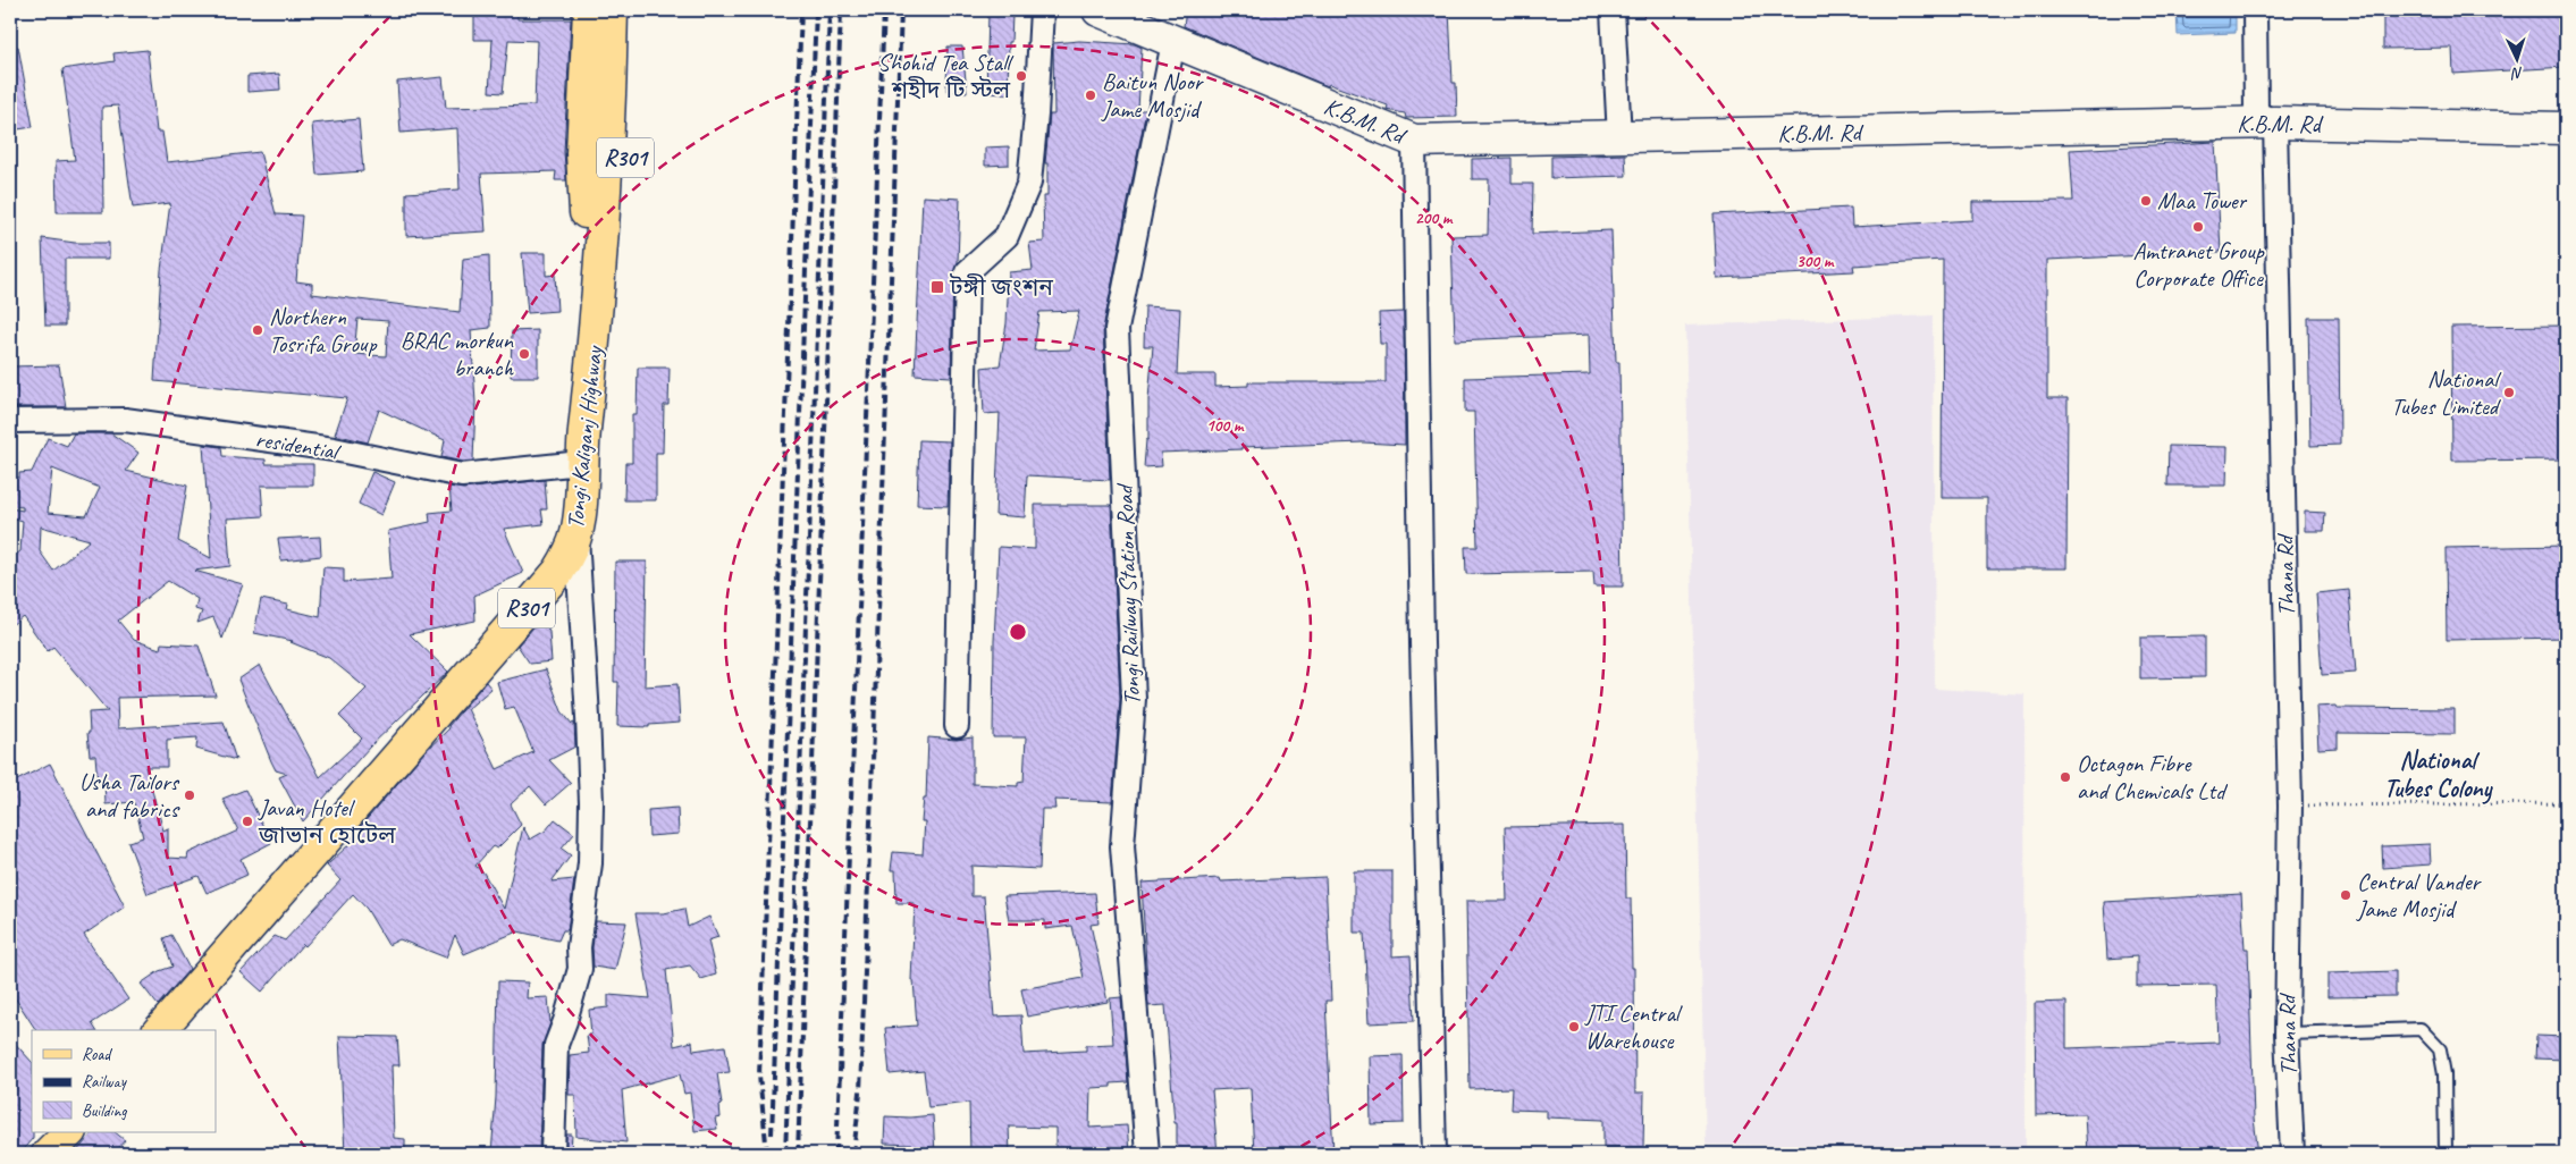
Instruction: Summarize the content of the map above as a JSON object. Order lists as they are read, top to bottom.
{
  "streets": {
    "main road": ["R301", "Tongi Kaliganj Highway"],
    "street": [
      "K.B.M. Rd",
      "residential",
      "Thana Rd",
      "Tongi Railway Station Road"
    ]
  },
  "crossings": [
    ["K.B.M. Rd", "Thana Rd"],
    ["K.B.M. Rd", "Tongi Railway Station Road"],
    ["R301", "Tongi Kaliganj Highway"],
    ["Tongi Kaliganj Highway", "residential"]
  ],
  "districts": ["National Tubes Colony"],
  "places": {
    "other": [
      "Shohid Tea Stall শহীদ টি স্টল",
      "Baitun Noor Jame Mosjid",
      "Maa Tower",
      "Amtranet Group Corporate Office",
      "Northern Tosrifa Group",
      "BRAC morkun branch",
      "National Tubes Limited",
      "Octagon Fibre and Chemicals Ltd",
      "Usha Tailors and fabrics",
      "Javan Hotel জাভান হোটেল",
      "Central Vander Jame Mosjid",
      "JTI Central Warehouse"
    ],
    "transit": ["টঙ্গী জংশন"]
  },
  "legend": ["Road", "Railway", "Building"],
  "north": "bottom",
  "rings": ["200 m", "300 m", "100 m"]
}
